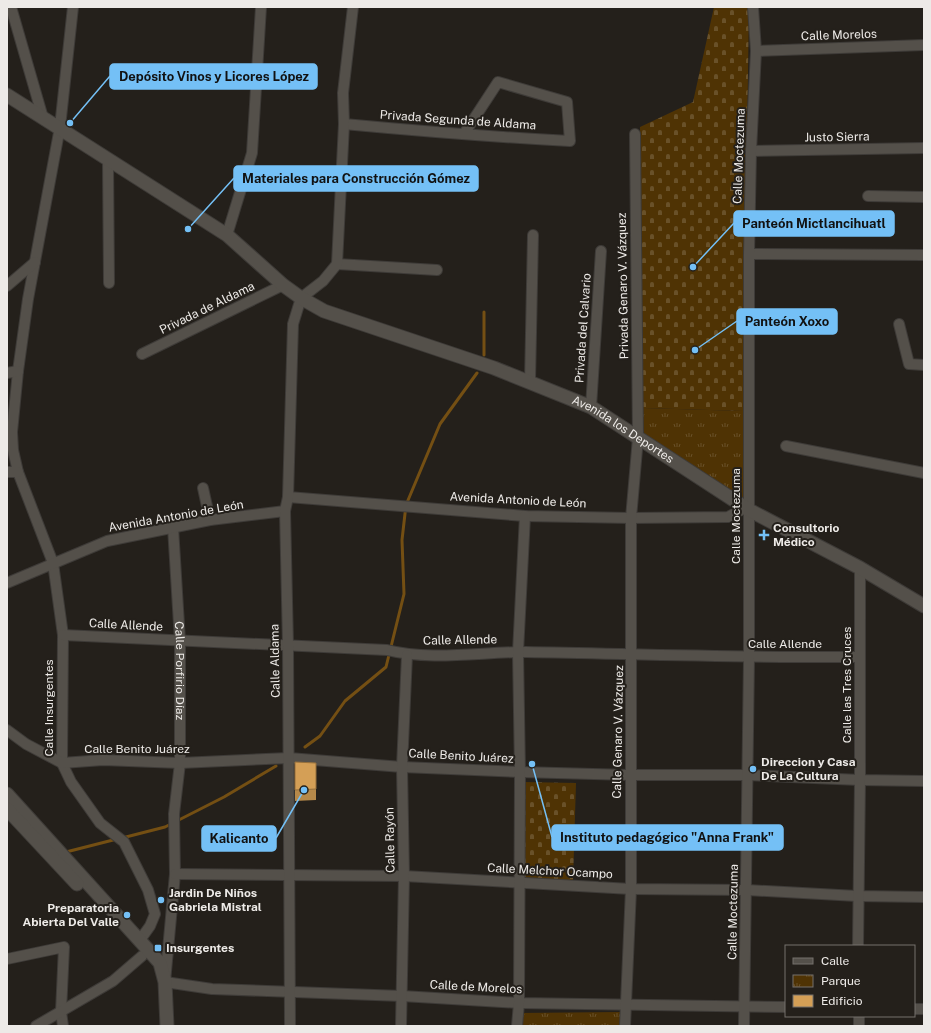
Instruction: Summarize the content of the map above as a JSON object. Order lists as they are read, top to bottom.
{
  "streets": {
    "street": [
      "Calle Morelos",
      "Privada Segunda de Aldama",
      "Justo Sierra",
      "Calle Moctezuma",
      "Privada Genaro V. Vázquez",
      "Privada de Aldama",
      "Privada del Calvario",
      "Avenida los Deportes",
      "Avenida Antonio de León",
      "Calle Allende",
      "Calle Aldama",
      "Calle Porfirio Díaz",
      "Calle las Tres Cruces",
      "Calle Insurgentes",
      "Calle Genaro V. Vázquez",
      "Calle Benito Juárez",
      "Calle Rayón",
      "Calle Melchor Ocampo",
      "Calle de Morelos"
    ]
  },
  "crossings": [
    ["Calle Morelos", "Calle Moctezuma"],
    ["Justo Sierra", "Calle Moctezuma"],
    ["Calle Moctezuma", "Avenida los Deportes"],
    ["Calle Moctezuma", "Avenida Antonio de León"],
    ["Calle Moctezuma", "Calle Allende"],
    ["Calle Moctezuma", "Calle Benito Juárez"],
    ["Calle Moctezuma", "Calle Melchor Ocampo"],
    ["Calle Moctezuma", "Calle de Morelos"],
    ["Privada Genaro V. Vázquez", "Avenida los Deportes"],
    ["Privada Genaro V. Vázquez", "Calle Genaro V. Vázquez"],
    ["Privada de Aldama", "Avenida los Deportes"],
    ["Privada del Calvario", "Avenida los Deportes"],
    ["Avenida los Deportes", "Avenida Antonio de León"],
    ["Avenida los Deportes", "Calle Aldama"],
    ["Avenida los Deportes", "Calle las Tres Cruces"],
    ["Avenida los Deportes", "Calle Insurgentes"],
    ["Avenida los Deportes", "Calle Genaro V. Vázquez"],
    ["Avenida Antonio de León", "Calle Aldama"],
    ["Avenida Antonio de León", "Calle Porfirio Díaz"],
    ["Avenida Antonio de León", "Calle Insurgentes"],
    ["Avenida Antonio de León", "Calle Genaro V. Vázquez"],
    ["Calle Allende", "Calle Aldama"],
    ["Calle Allende", "Calle Porfirio Díaz"],
    ["Calle Allende", "Calle las Tres Cruces"],
    ["Calle Allende", "Calle Insurgentes"],
    ["Calle Allende", "Calle Genaro V. Vázquez"],
    ["Calle Allende", "Calle Rayón"],
    ["Calle Aldama", "Calle Benito Juárez"],
    ["Calle Aldama", "Calle Melchor Ocampo"],
    ["Calle Aldama", "Calle de Morelos"],
    ["Calle Porfirio Díaz", "Calle Benito Juárez"],
    ["Calle Porfirio Díaz", "Calle Melchor Ocampo"],
    ["Calle las Tres Cruces", "Calle Benito Juárez"],
    ["Calle las Tres Cruces", "Calle Melchor Ocampo"],
    ["Calle Insurgentes", "Calle Benito Juárez"],
    ["Calle Genaro V. Vázquez", "Calle Benito Juárez"],
    ["Calle Genaro V. Vázquez", "Calle Melchor Ocampo"],
    ["Calle Genaro V. Vázquez", "Calle de Morelos"],
    ["Calle Benito Juárez", "Calle Rayón"],
    ["Calle Rayón", "Calle Melchor Ocampo"],
    ["Calle Rayón", "Calle de Morelos"]
  ],
  "places": {
    "other": [
      "Depósito Vinos y Licores López",
      "Materiales para Construcción Gómez",
      "Panteón Mictlancihuatl",
      "Panteón Xoxo",
      "Instituto pedagógico \"Anna Frank\"",
      "Direccion y Casa De La Cultura",
      "Kalicanto",
      "Jardin De Niños Gabriela Mistral",
      "Preparatoria Abierta Del Valle"
    ],
    "health": ["Consultorio Médico"],
    "transit": ["Insurgentes"]
  },
  "legend": ["Calle", "Parque", "Edificio"]
}
